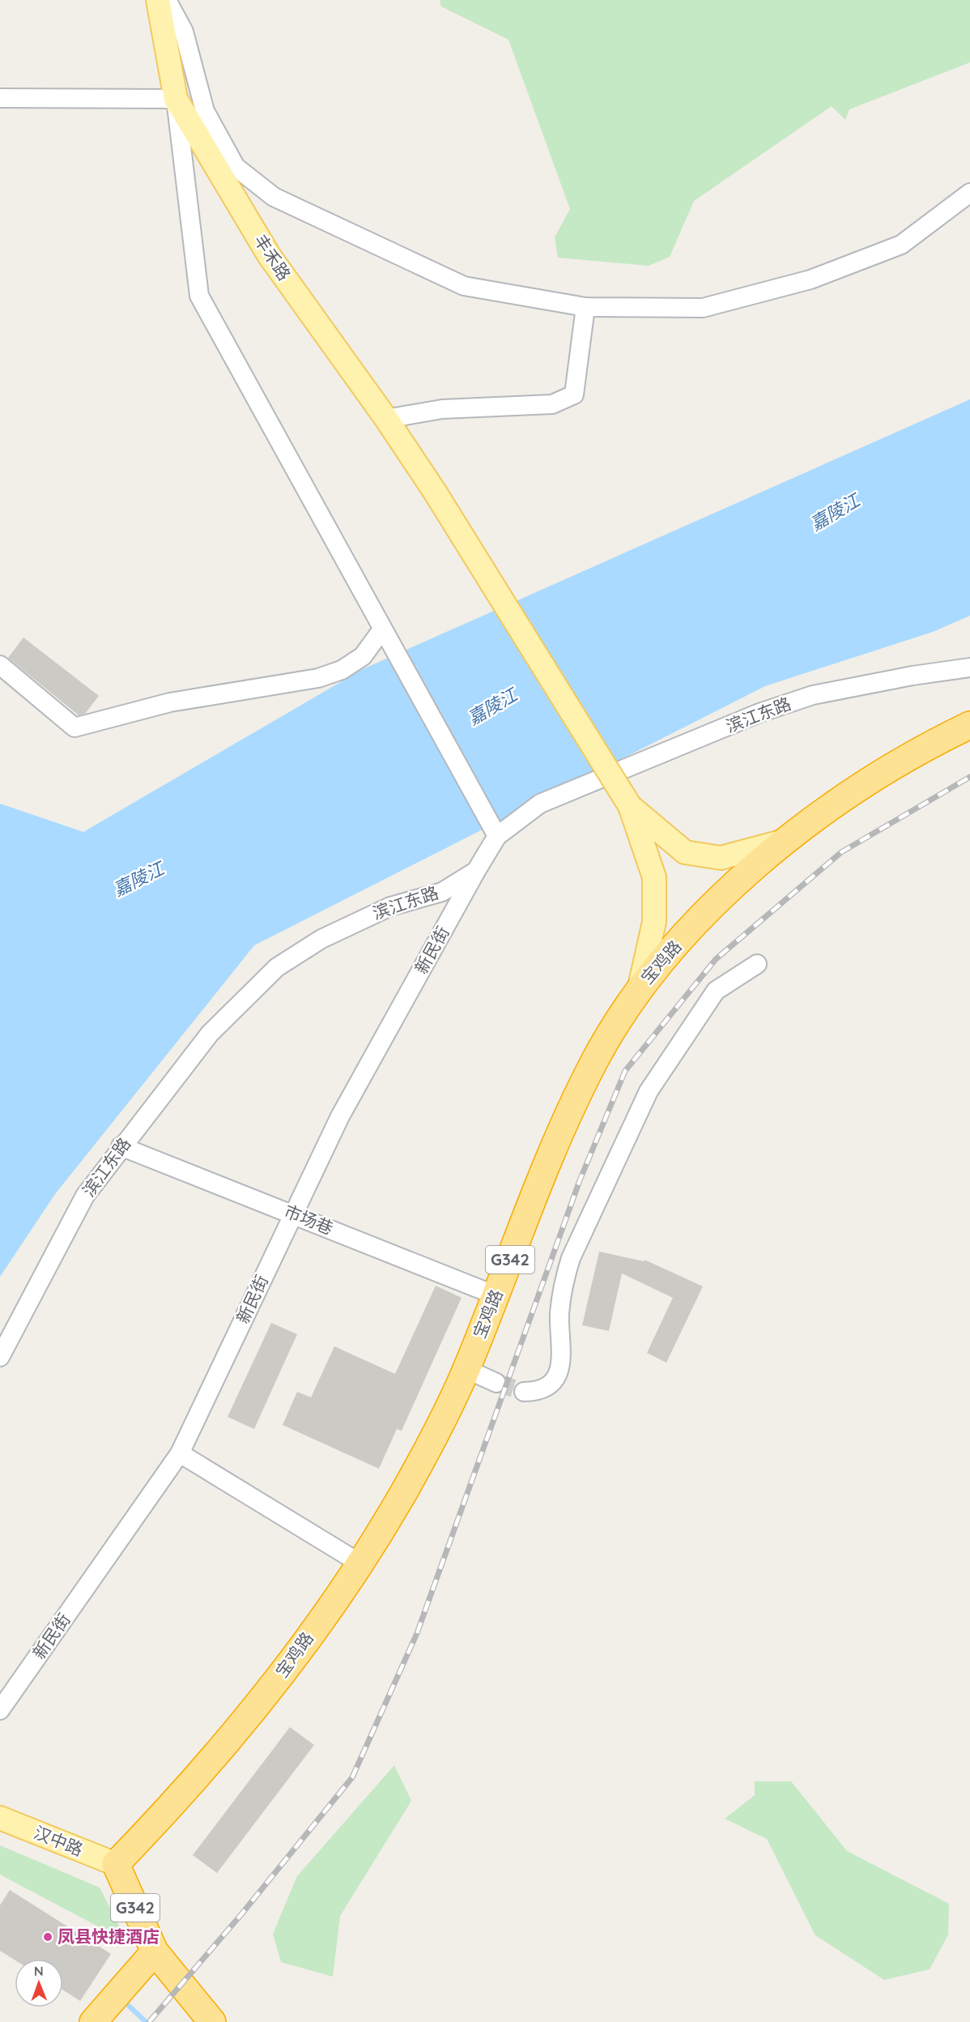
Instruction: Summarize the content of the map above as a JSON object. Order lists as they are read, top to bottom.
{
  "streets": {
    "highway": ["宝鸡路", "G342"],
    "main road": ["丰禾路", "汉中路"],
    "street": ["滨江东路", "新民街", "市场巷"]
  },
  "crossings": [
    ["滨江东路", "新民街"],
    ["滨江东路", "市场巷"],
    ["新民街", "市场巷"],
    ["宝鸡路", "市场巷"],
    ["宝鸡路", "G342"],
    ["宝鸡路", "汉中路"],
    ["G342", "汉中路"]
  ],
  "water": ["嘉陵江"],
  "places": ["凤县快捷酒店"],
  "north": "top"
}
